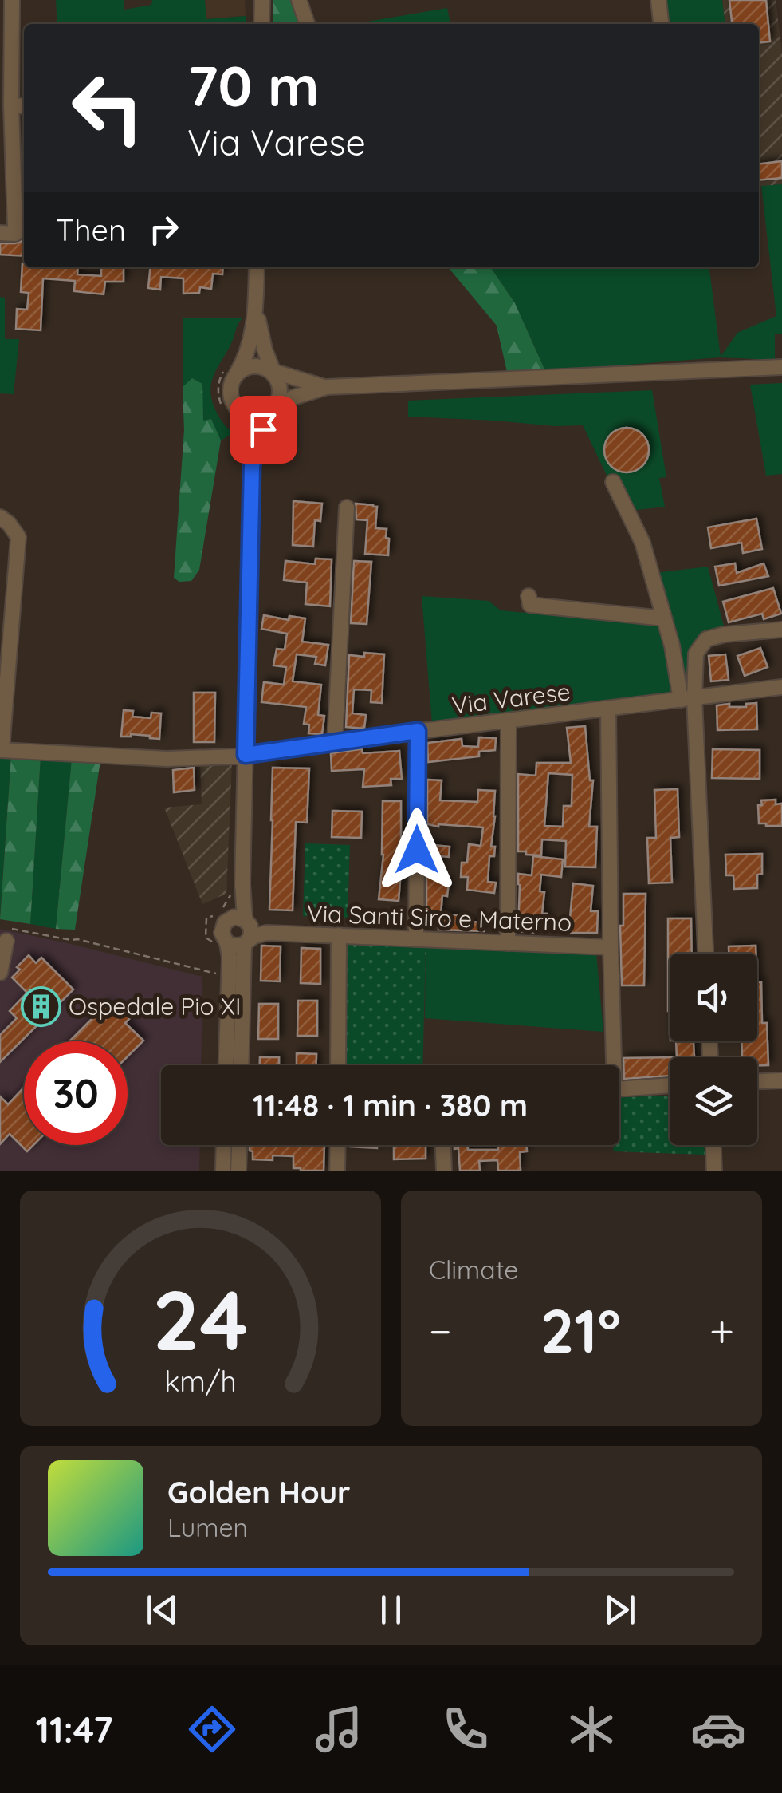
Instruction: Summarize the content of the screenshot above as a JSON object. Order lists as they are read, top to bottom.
{
  "streets": {
    "street": ["Via Varese", "Via Santi Siro e Materno"]
  },
  "places": {
    "building": ["Ospedale Pio XI"]
  },
  "page": {
    "turn": ["70 m", "Via Varese"],
    "then": "Then",
    "limit": "30",
    "trip": "11:48 · 1 min · 380 m",
    "tile": "Climate",
    "heat": ["−", "21°", "+"],
    "song": ["Golden Hour", "Lumen"],
    "tabs": "11:47",
    "gauge": ["24", "km/h"]
  }
}
